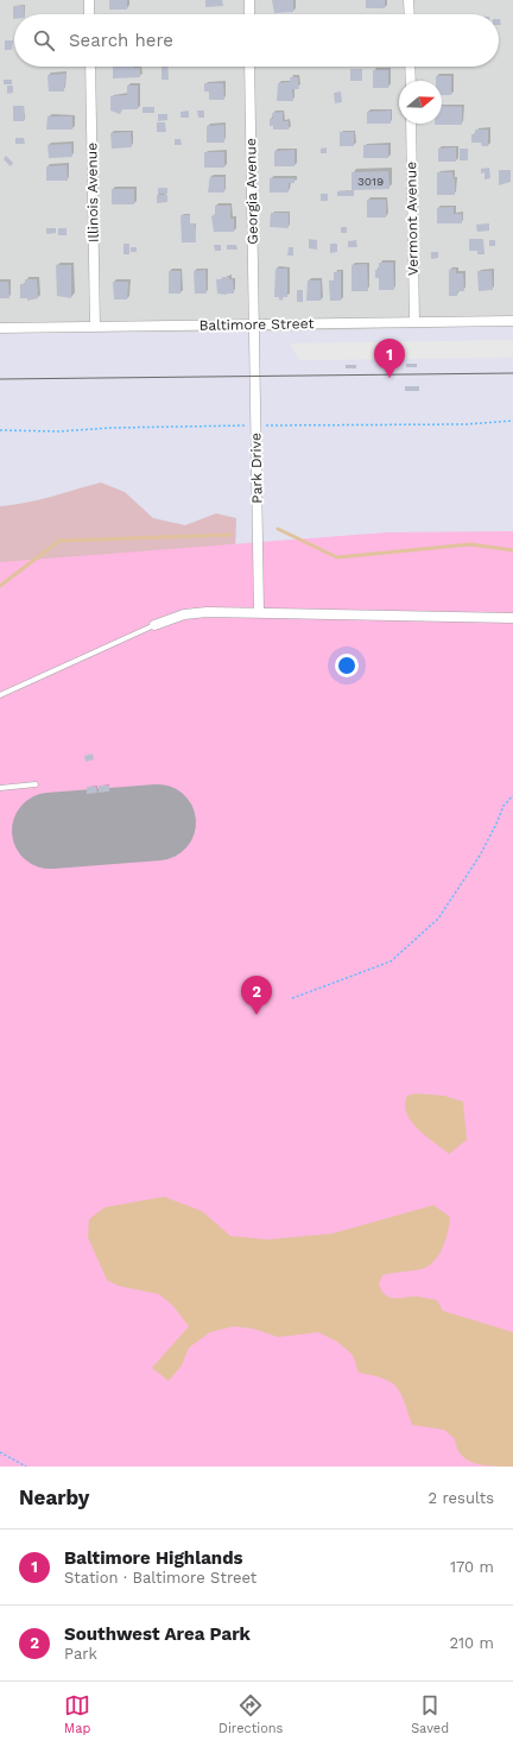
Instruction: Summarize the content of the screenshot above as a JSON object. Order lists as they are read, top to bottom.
{
  "streets": {
    "street": [
      "Georgia Avenue",
      "Illinois Avenue",
      "Vermont Avenue",
      "Baltimore Street",
      "Park Drive"
    ]
  },
  "crossings": [
    ["Georgia Avenue", "Baltimore Street"],
    ["Georgia Avenue", "Park Drive"],
    ["Illinois Avenue", "Baltimore Street"],
    ["Vermont Avenue", "Baltimore Street"],
    ["Baltimore Street", "Park Drive"]
  ],
  "house_numbers": ["3019"],
  "north": "right",
  "page": {
    "search": "Search here",
    "pins": ["1", "2"],
    "heading": ["Nearby", "2 results"],
    "list": [
      {
        "mark": "1",
        "name": "Baltimore Highlands",
        "note": "Station · Baltimore Street",
        "value": "170 m"
      },
      {
        "mark": "2",
        "name": "Southwest Area Park",
        "note": "Park",
        "value": "210 m"
      }
    ],
    "nav": ["Map", "Directions", "Saved"]
  }
}
